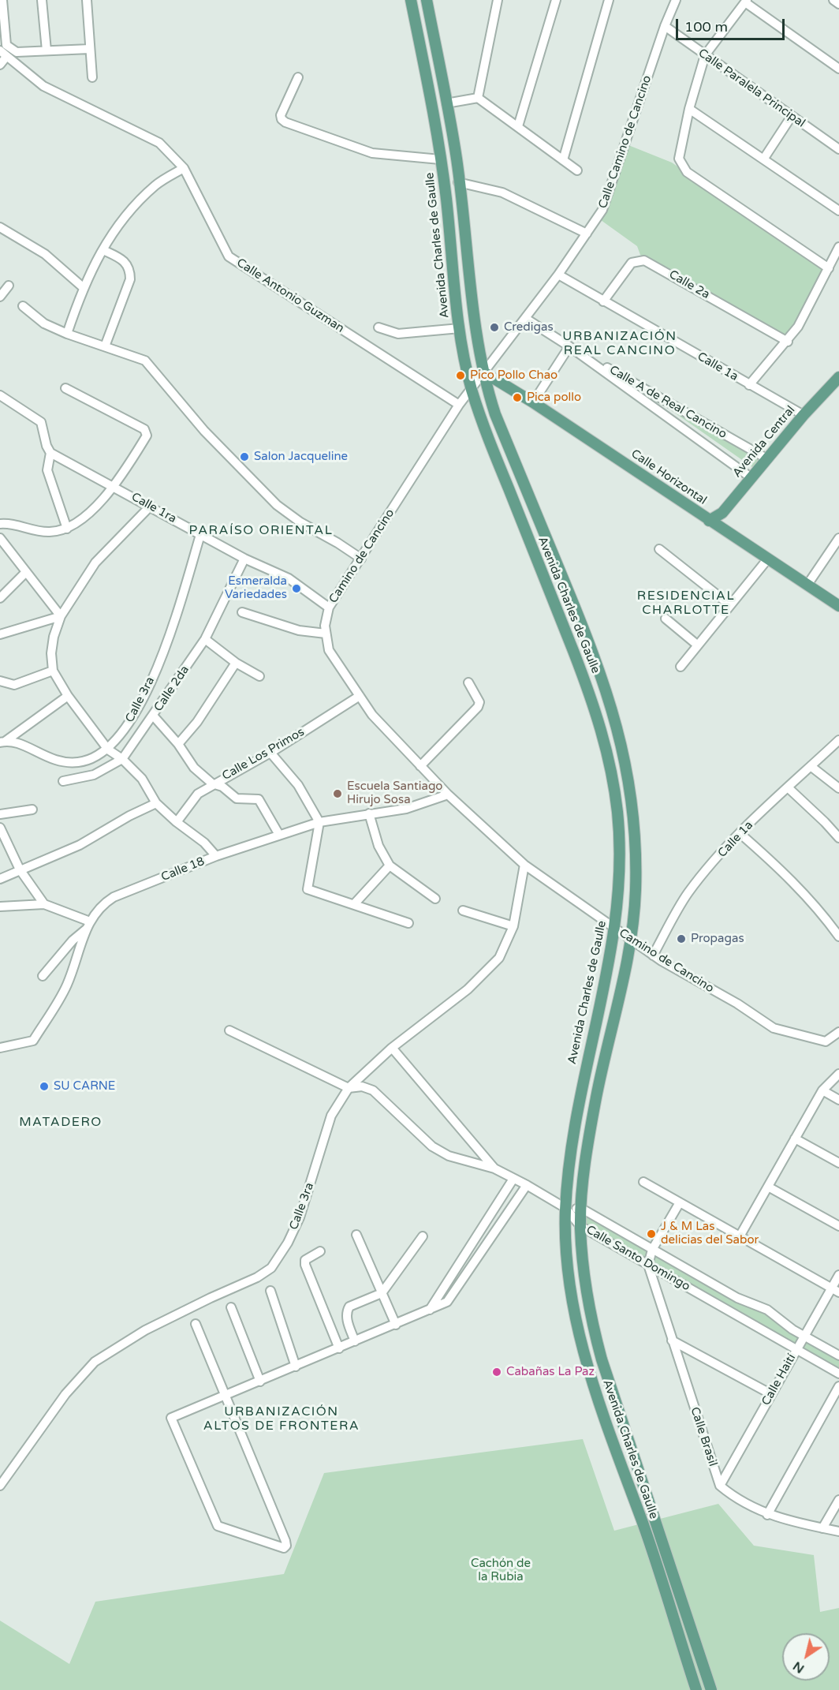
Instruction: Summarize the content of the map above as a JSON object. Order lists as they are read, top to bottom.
{
  "streets": {
    "main road": ["Avenida Charles de Gaulle", "Avenida Central", "Calle Horizontal"],
    "street": [
      "Calle Paralela Principal",
      "Calle Camino de Cancino",
      "Calle 2a",
      "Calle Antonio Guzman",
      "Calle 1a",
      "Calle A de Real Cancino",
      "Calle 1ra",
      "Camino de Cancino",
      "Calle 2da",
      "Calle 3ra",
      "Calle Los Primos",
      "Calle 18",
      "Calle Santo Domingo",
      "Calle Haití",
      "Calle Brasil"
    ]
  },
  "crossings": [
    ["Calle Paralela Principal", "Calle Camino de Cancino"],
    ["Calle Camino de Cancino", "Avenida Charles de Gaulle"],
    ["Calle Camino de Cancino", "Calle 1a"],
    ["Calle Camino de Cancino", "Calle Horizontal"],
    ["Avenida Charles de Gaulle", "Calle Horizontal"],
    ["Avenida Charles de Gaulle", "Camino de Cancino"],
    ["Avenida Charles de Gaulle", "Calle Santo Domingo"],
    ["Calle 2a", "Calle 1a"],
    ["Calle Antonio Guzman", "Camino de Cancino"],
    ["Calle 1a", "Avenida Central"],
    ["Calle 1a", "Camino de Cancino"],
    ["Calle A de Real Cancino", "Avenida Central"],
    ["Avenida Central", "Calle Horizontal"],
    ["Calle 1ra", "Camino de Cancino"],
    ["Calle 1ra", "Calle 2da"],
    ["Calle 1ra", "Calle 3ra"],
    ["Camino de Cancino", "Calle 3ra"],
    ["Camino de Cancino", "Calle Los Primos"],
    ["Camino de Cancino", "Calle 18"],
    ["Calle Santo Domingo", "Calle Haití"],
    ["Calle Santo Domingo", "Calle Brasil"],
    ["Calle Haití", "Calle Brasil"]
  ],
  "districts": [
    "URBANIZACIÓN REAL CANCINO",
    "PARAÍSO ORIENTAL",
    "RESIDENCIAL CHARLOTTE",
    "MATADERO",
    "URBANIZACIÓN ALTOS DE FRONTERA"
  ],
  "parks": ["Cachón de la Rubia"],
  "places": [
    "Credigas",
    "Pico Pollo Chao",
    "Pica pollo",
    "Salon Jacqueline",
    "Esmeralda Variedades",
    "Escuela Santiago Hirujo Sosa",
    "Propagas",
    "SU CARNE",
    "J & M Las delicias del Sabor",
    "Cabañas La Paz"
  ],
  "scale_bar": "100 m",
  "north": "bottom left"
}
